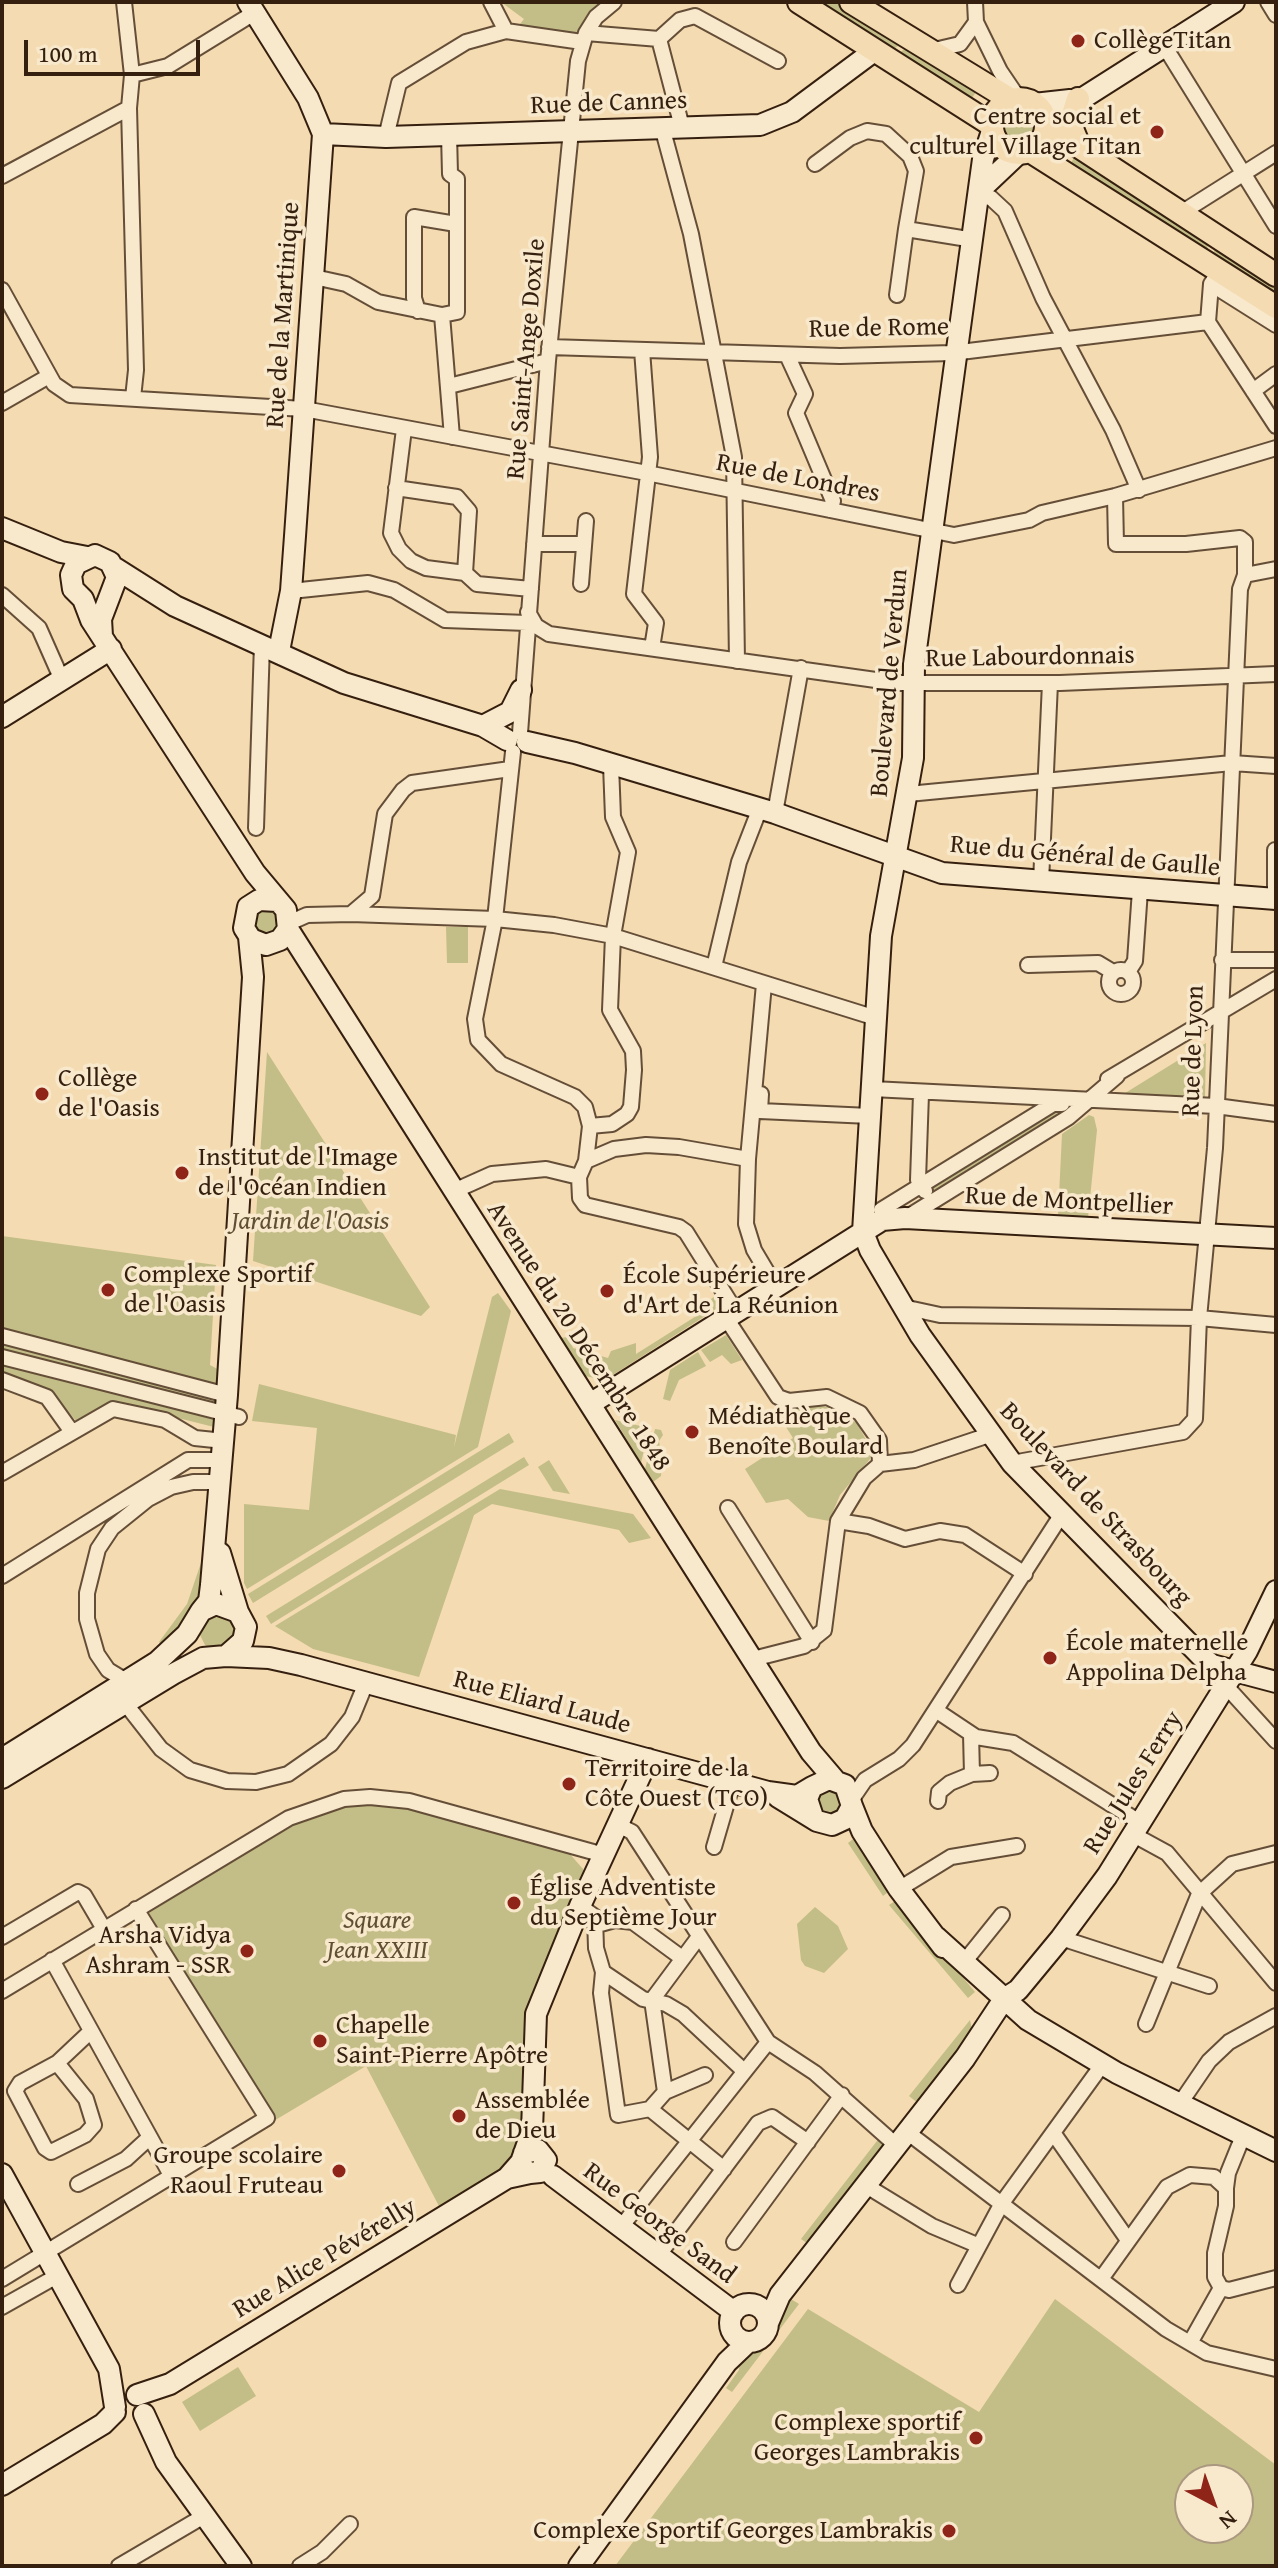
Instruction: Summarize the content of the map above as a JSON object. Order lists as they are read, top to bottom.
{
  "streets": {
    "main road": [
      "Rue de Cannes",
      "Rue de la Martinique",
      "Boulevard de Verdun",
      "Rue du Général de Gaulle",
      "Rue de Montpellier",
      "Avenue du 20 Décembre 1848",
      "Boulevard de Strasbourg",
      "Rue Eliard Laude",
      "Rue Jules Ferry",
      "Rue George Sand",
      "Rue Alice Pévérelly"
    ],
    "street": [
      "Rue de Rome",
      "Rue Saint-Ange Doxile",
      "Rue de Londres",
      "Rue Labourdonnais",
      "Rue de Lyon"
    ]
  },
  "crossings": [
    ["Rue de Cannes", "Rue de la Martinique"],
    ["Rue de Cannes", "Rue Saint-Ange Doxile"],
    ["Rue de la Martinique", "Rue de Londres"],
    ["Rue de la Martinique", "Rue du Général de Gaulle"],
    ["Rue de Rome", "Rue Saint-Ange Doxile"],
    ["Rue de Rome", "Boulevard de Verdun"],
    ["Rue Saint-Ange Doxile", "Rue de Londres"],
    ["Rue Saint-Ange Doxile", "Rue du Général de Gaulle"],
    ["Rue de Londres", "Boulevard de Verdun"],
    ["Rue de Londres", "Rue de Lyon"],
    ["Rue Labourdonnais", "Boulevard de Verdun"],
    ["Rue Labourdonnais", "Rue de Lyon"],
    ["Boulevard de Verdun", "Rue du Général de Gaulle"],
    ["Boulevard de Verdun", "Rue de Montpellier"],
    ["Boulevard de Verdun", "Boulevard de Strasbourg"],
    ["Rue du Général de Gaulle", "Rue de Lyon"],
    ["Rue du Général de Gaulle", "Avenue du 20 Décembre 1848"],
    ["Rue de Lyon", "Rue de Montpellier"],
    ["Rue de Lyon", "Boulevard de Strasbourg"],
    ["Rue de Montpellier", "Avenue du 20 Décembre 1848"],
    ["Rue de Montpellier", "Boulevard de Strasbourg"],
    ["Boulevard de Strasbourg", "Rue Jules Ferry"],
    ["Rue Jules Ferry", "Rue George Sand"],
    ["Rue George Sand", "Rue Alice Pévérelly"]
  ],
  "parks": ["Jardin de l'Oasis", "Square Jean XXIII"],
  "places": [
    "CollègeTitan",
    "Centre social et culturel Village Titan",
    "Collège de l'Oasis",
    "Institut de l'Image de l'Océan Indien",
    "Complexe Sportif de l'Oasis",
    "École Supérieure d'Art de La Réunion",
    "Médiathèque Benoîte Boulard",
    "École maternelle Appolina Delpha",
    "Territoire de la Côte Ouest (TCO)",
    "Église Adventiste du Septième Jour",
    "Arsha Vidya Ashram - SSR",
    "Chapelle Saint-Pierre Apôtre",
    "Assemblée de Dieu",
    "Groupe scolaire Raoul Fruteau",
    "Complexe sportif Georges Lambrakis",
    "Complexe Sportif Georges Lambrakis"
  ],
  "scale_bar": "100 m",
  "north": "bottom right"
}
